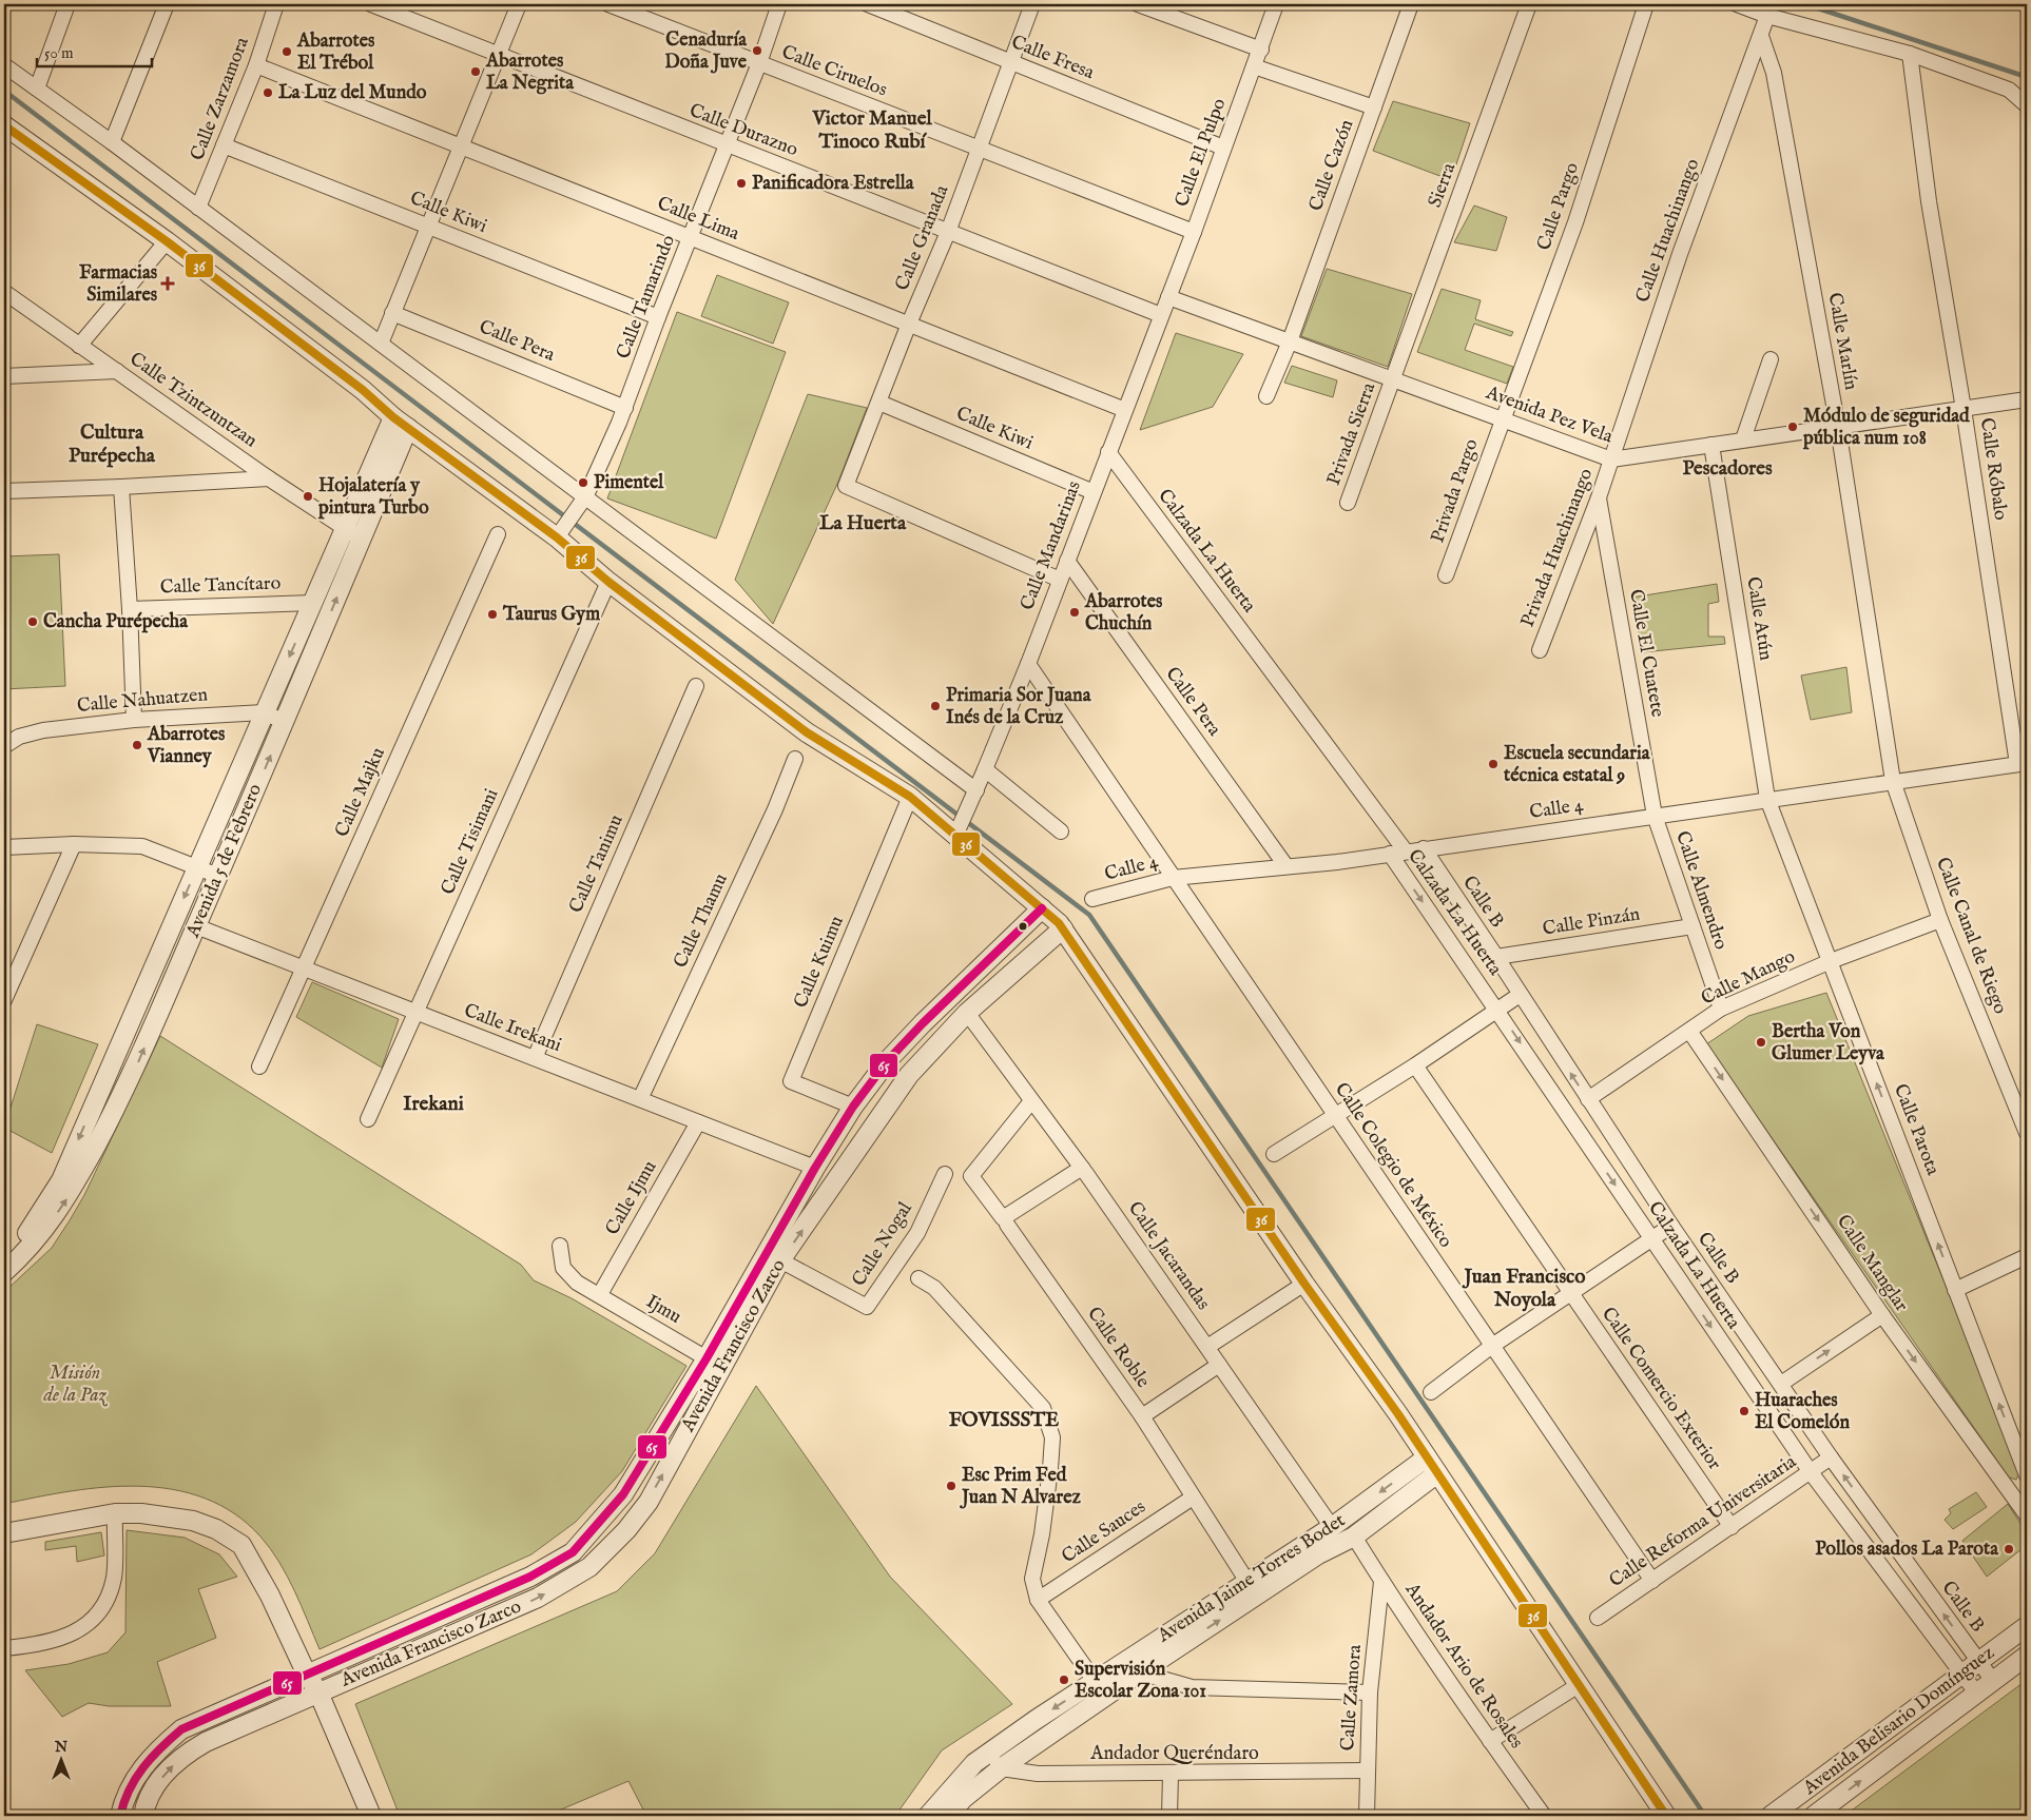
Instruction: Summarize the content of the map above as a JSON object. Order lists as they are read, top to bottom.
{
  "streets": {
    "street": [
      "Calle Fresa",
      "Calle Ciruelos",
      "Calle Zarzamora",
      "Calle Durazno",
      "Calle El Pulpo",
      "Calle Cazón",
      "Sierra",
      "Calle Pargo",
      "Calle Kiwi",
      "Calle Lima",
      "Calle Huachinango",
      "Calle Granada",
      "Calle Tamarindo",
      "Calle Pera",
      "Calle Marlín",
      "Calle Tzintzuntzan",
      "Avenida Pez Vela",
      "Privada Sierra",
      "Calle Róbalo",
      "Privada Pargo",
      "Calle Mandarinas",
      "Privada Huachinango",
      "Calzada La Huerta",
      "Calle Tancítaro",
      "Calle Atún",
      "Calle El Cuatete",
      "Calle Nahuatzen",
      "Calle Majku",
      "Calle 4",
      "Calle Tisimani",
      "Avenida 5 de Febrero",
      "Calle Tanimu",
      "Calle Almendro",
      "Calle B",
      "Calle Thamu",
      "Calle Pinzán",
      "Calle Canal de Riego",
      "Calle Kuimu",
      "Calle Mango",
      "Calle Irekani",
      "Calle Parota",
      "Calle Colegio de México",
      "Calle Ijmu",
      "Calle Nogal",
      "Calle Jacarandas",
      "Calle Manglar",
      "Ijmu",
      "Avenida Francisco Zarco",
      "Calle Roble",
      "Calle Comercio Exterior",
      "Calle Reforma Universitaria",
      "Calle Sauces",
      "Avenida Jaime Torres Bodet",
      "Andador Ario de Rosales",
      "Calle Zamora",
      "Avenida Belisario Domínguez",
      "Andador Queréndaro"
    ]
  },
  "crossings": [
    ["Calle Fresa", "Calle El Pulpo"],
    ["Calle Fresa", "Calle Granada"],
    ["Calle Ciruelos", "Calle El Pulpo"],
    ["Calle Ciruelos", "Calle Granada"],
    ["Calle Ciruelos", "Calle Tamarindo"],
    ["Calle Zarzamora", "Calle Kiwi"],
    ["Calle Zarzamora", "Calle Lima"],
    ["Calle Durazno", "Calle El Pulpo"],
    ["Calle Durazno", "Calle Granada"],
    ["Calle Durazno", "Calle Tamarindo"],
    ["Calle Durazno", "Calle Mandarinas"],
    ["Calle El Pulpo", "Avenida Pez Vela"],
    ["Calle El Pulpo", "Calle Mandarinas"],
    ["Calle Cazón", "Avenida Pez Vela"],
    ["Sierra", "Avenida Pez Vela"],
    ["Sierra", "Privada Sierra"],
    ["Calle Pargo", "Avenida Pez Vela"],
    ["Calle Pargo", "Privada Pargo"],
    ["Calle Kiwi", "Calle Granada"],
    ["Calle Kiwi", "Calle Tamarindo"],
    ["Calle Kiwi", "Calle Mandarinas"],
    ["Calle Lima", "Calle Granada"],
    ["Calle Lima", "Calle Tamarindo"],
    ["Calle Lima", "Calle Mandarinas"],
    ["Calle Huachinango", "Calle Marlín"],
    ["Calle Huachinango", "Avenida Pez Vela"],
    ["Calle Huachinango", "Privada Huachinango"],
    ["Calle Granada", "Calle Mandarinas"],
    ["Calle Tamarindo", "Calle Pera"],
    ["Calle Pera", "Calle Mandarinas"],
    ["Calle Pera", "Calle 4"],
    ["Calle Marlín", "Avenida Pez Vela"],
    ["Calle Marlín", "Calle 4"],
    ["Calle Marlín", "Calle Canal de Riego"],
    ["Calle Tzintzuntzan", "Avenida 5 de Febrero"],
    ["Avenida Pez Vela", "Privada Sierra"],
    ["Avenida Pez Vela", "Calle Róbalo"],
    ["Avenida Pez Vela", "Privada Pargo"],
    ["Avenida Pez Vela", "Privada Huachinango"],
    ["Avenida Pez Vela", "Calle Atún"],
    ["Calle Róbalo", "Calle 4"],
    ["Calle Mandarinas", "Calzada La Huerta"],
    ["Calle Mandarinas", "Calle Colegio de México"],
    ["Privada Huachinango", "Calle El Cuatete"],
    ["Calzada La Huerta", "Calle 4"],
    ["Calzada La Huerta", "Calle Reforma Universitaria"],
    ["Calzada La Huerta", "Avenida Belisario Domínguez"],
    ["Calle Tancítaro", "Avenida 5 de Febrero"],
    ["Calle Atún", "Calle 4"],
    ["Calle Atún", "Calle Parota"],
    ["Calle El Cuatete", "Calle 4"],
    ["Calle El Cuatete", "Calle Almendro"],
    ["Calle Nahuatzen", "Avenida 5 de Febrero"],
    ["Calle Majku", "Calle Irekani"],
    ["Calle 4", "Calle Almendro"],
    ["Calle 4", "Calle B"],
    ["Calle 4", "Calle Canal de Riego"],
    ["Calle 4", "Calle Parota"],
    ["Calle 4", "Calle Colegio de México"],
    ["Calle Tisimani", "Calle Irekani"],
    ["Avenida 5 de Febrero", "Calle Irekani"],
    ["Calle Tanimu", "Calle Irekani"],
    ["Calle Almendro", "Calle Pinzán"],
    ["Calle Almendro", "Calle Mango"],
    ["Calle B", "Calle Pinzán"],
    ["Calle B", "Calle Mango"],
    ["Calle B", "Calle Reforma Universitaria"],
    ["Calle B", "Avenida Belisario Domínguez"],
    ["Calle Thamu", "Calle Irekani"],
    ["Calle Canal de Riego", "Calle Mango"],
    ["Calle Kuimu", "Avenida Francisco Zarco"],
    ["Calle Mango", "Calle Parota"],
    ["Calle Mango", "Calle Manglar"],
    ["Calle Irekani", "Calle Ijmu"],
    ["Calle Irekani", "Avenida Francisco Zarco"],
    ["Calle Colegio de México", "Calle Reforma Universitaria"],
    ["Calle Ijmu", "Ijmu"],
    ["Calle Nogal", "Avenida Francisco Zarco"],
    ["Calle Jacarandas", "Avenida Francisco Zarco"],
    ["Calle Jacarandas", "Calle Roble"],
    ["Calle Jacarandas", "Avenida Jaime Torres Bodet"],
    ["Ijmu", "Avenida Francisco Zarco"],
    ["Calle Roble", "Calle Sauces"],
    ["Calle Roble", "Avenida Jaime Torres Bodet"],
    ["Calle Comercio Exterior", "Calle Reforma Universitaria"],
    ["Avenida Jaime Torres Bodet", "Andador Ario de Rosales"],
    ["Avenida Jaime Torres Bodet", "Andador Queréndaro"],
    ["Andador Ario de Rosales", "Calle Zamora"],
    ["Calle Zamora", "Andador Queréndaro"]
  ],
  "one_way": [
    "Calzada La Huerta",
    "Calle B",
    "Calle Parota",
    "Calle Manglar"
  ],
  "districts": [
    "Victor Manuel Tinoco Rubí",
    "Cultura Purépecha",
    "Pescadores",
    "La Huerta",
    "Irekani",
    "Juan Francisco Noyola",
    "FOVISSSTE"
  ],
  "parks": ["Misión de la Paz"],
  "places": {
    "other": [
      "Cenaduría Doña Juve",
      "Abarrotes El Trébol",
      "Abarrotes La Negrita",
      "La Luz del Mundo",
      "Panificadora Estrella",
      "Módulo de seguridad pública num 108",
      "Pimentel",
      "Hojalatería y pintura Turbo",
      "Abarrotes Chuchín",
      "Taurus Gym",
      "Cancha Purépecha",
      "Primaria Sor Juana Inés de la Cruz",
      "Abarrotes Vianney",
      "Escuela secundaria técnica estatal 9",
      "Bertha Von Glumer Leyva",
      "Huaraches El Comelón",
      "Esc Prim Fed Juan N Alvarez",
      "Pollos asados La Parota",
      "Supervisión Escolar Zona 101"
    ],
    "health": ["Farmacias Similares"]
  },
  "lines": ["transit line 36", "transit line 65"],
  "scale_bar": "50 m",
  "north": "top"
}
